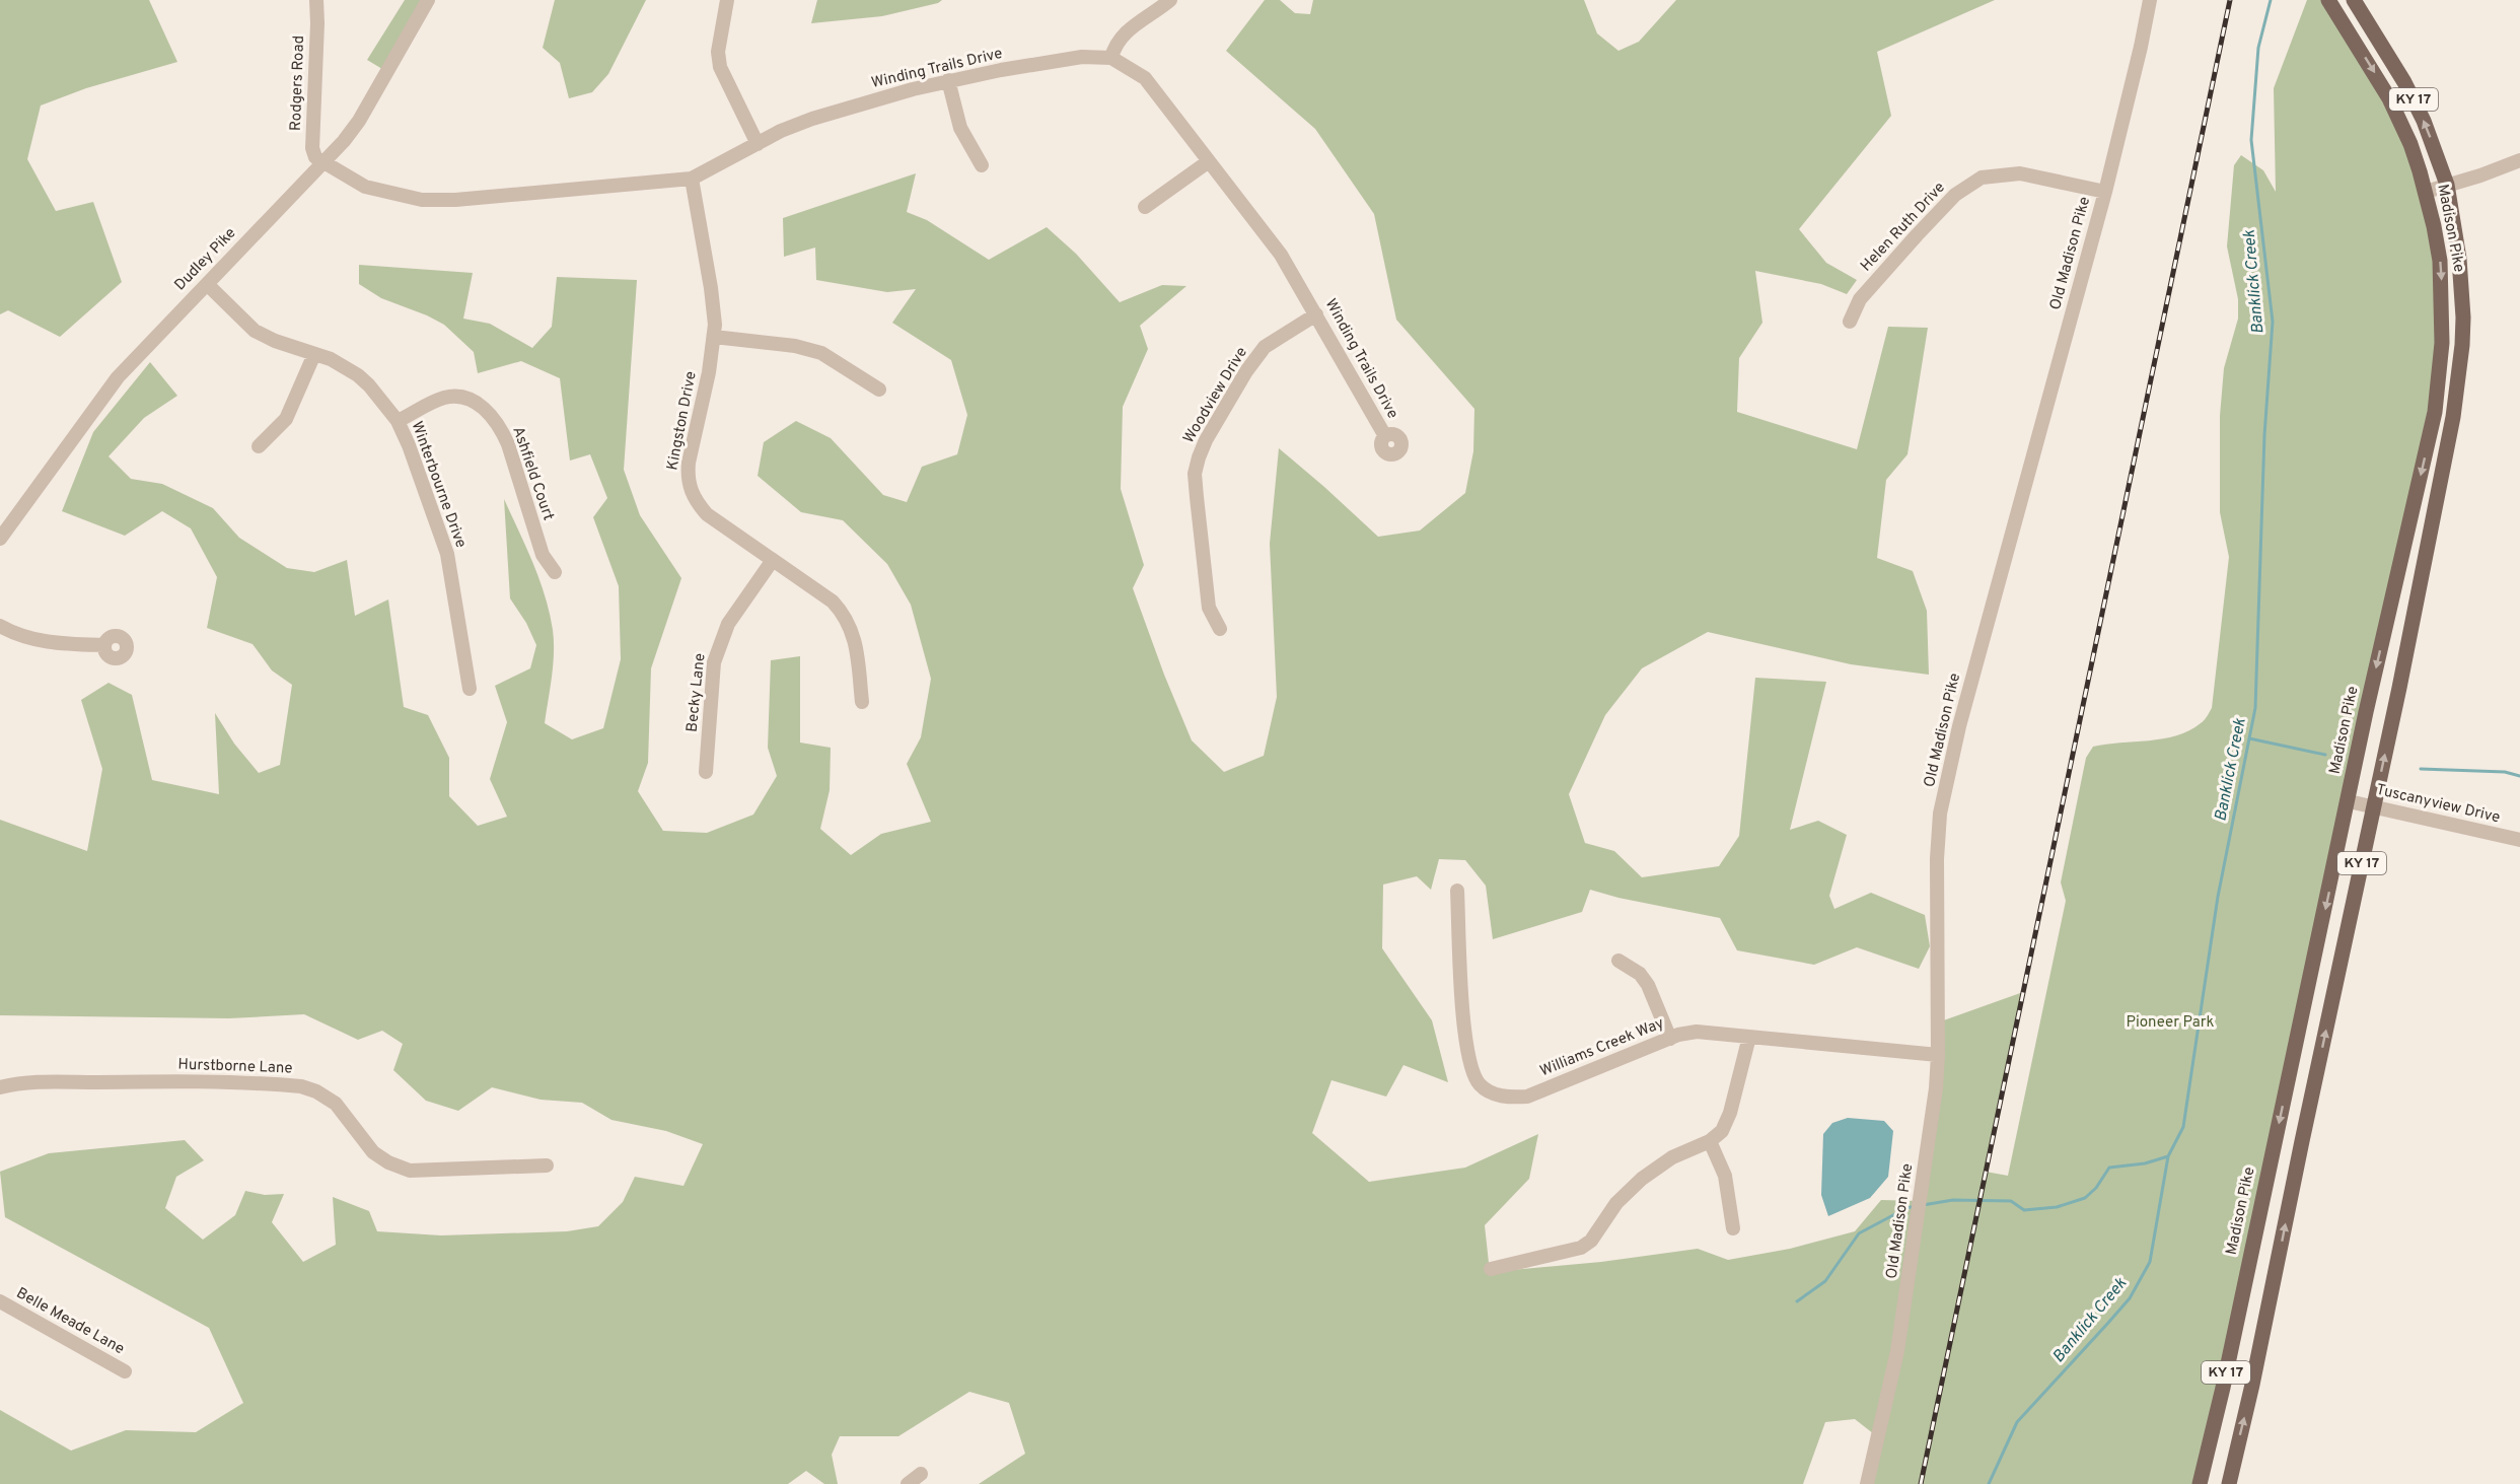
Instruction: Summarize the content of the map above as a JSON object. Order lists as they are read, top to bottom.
{
  "streets": {
    "main road": ["KY 17", "Madison Pike"],
    "street": [
      "Winding Trails Drive",
      "Rodgers Road",
      "Helen Ruth Drive",
      "Old Madison Pike",
      "Dudley Pike",
      "Woodview Drive",
      "Kingston Drive",
      "Ashfield Court",
      "Winterbourne Drive",
      "Becky Lane",
      "Tuscanyview Drive",
      "Williams Creek Way",
      "Hurstborne Lane",
      "Belle Meade Lane"
    ]
  },
  "crossings": [
    ["Winding Trails Drive", "Rodgers Road"],
    ["Winding Trails Drive", "Dudley Pike"],
    ["Winding Trails Drive", "Woodview Drive"],
    ["Winding Trails Drive", "Kingston Drive"],
    ["Rodgers Road", "Dudley Pike"],
    ["Helen Ruth Drive", "Old Madison Pike"],
    ["Madison Pike", "Tuscanyview Drive"],
    ["Old Madison Pike", "Williams Creek Way"],
    ["Dudley Pike", "Winterbourne Drive"],
    ["Kingston Drive", "Becky Lane"],
    ["Ashfield Court", "Winterbourne Drive"]
  ],
  "water": ["Banklick Creek"],
  "parks": ["Pioneer Park"]
}
